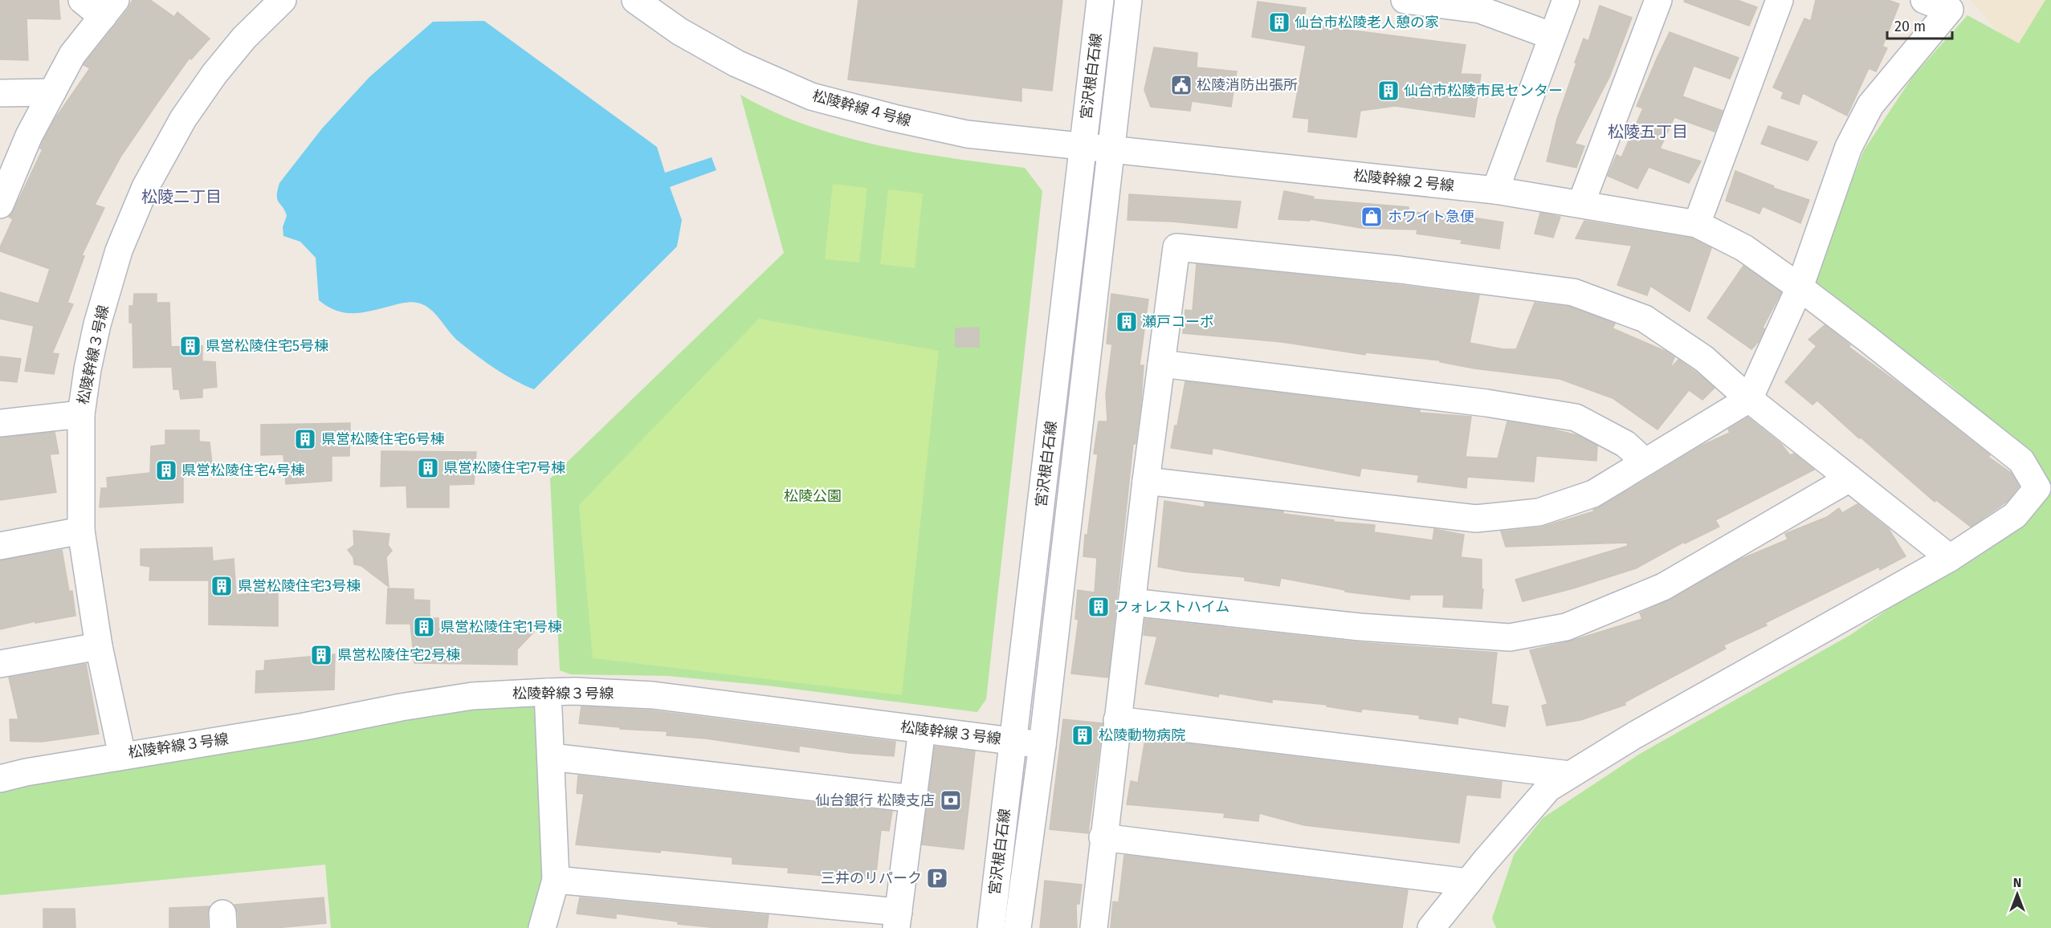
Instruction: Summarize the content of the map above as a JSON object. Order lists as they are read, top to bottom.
{
  "streets": {
    "street": [
      "宮沢根白石線",
      "松陵幹線４号線",
      "松陵幹線２号線",
      "松陵幹線３号線"
    ]
  },
  "crossings": [
    ["宮沢根白石線", "松陵幹線４号線"],
    ["宮沢根白石線", "松陵幹線３号線"],
    ["松陵幹線４号線", "松陵幹線２号線"]
  ],
  "districts": ["松陵五丁目", "松陵二丁目"],
  "parks": ["松陵公園"],
  "places": {
    "building": [
      "仙台市松陵老人憩の家",
      "仙台市松陵市民センター",
      "瀬戸コーポ",
      "県営松陵住宅5号棟",
      "県営松陵住宅6号棟",
      "県営松陵住宅7号棟",
      "県営松陵住宅4号棟",
      "県営松陵住宅3号棟",
      "フォレストハイム",
      "県営松陵住宅1号棟",
      "県営松陵住宅2号棟",
      "松陵動物病院"
    ],
    "public building": ["松陵消防出張所"],
    "shop": ["ホワイト急便"],
    "bank": ["仙台銀行 松陵支店"],
    "parking": ["三井のリパーク"]
  },
  "scale_bar": "20 m",
  "north": "top"
}
